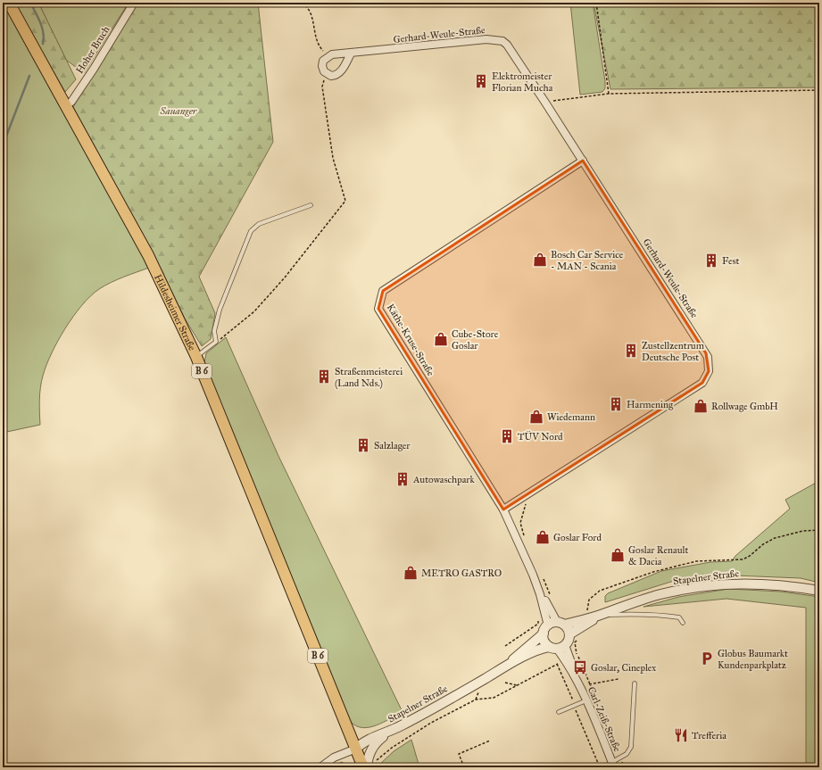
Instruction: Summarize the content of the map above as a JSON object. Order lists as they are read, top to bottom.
{
  "streets": {
    "main road": ["Hildesheimer Straße", "B 6"],
    "street": [
      "Gerhard-Weule-Straße",
      "Hoher Bruch",
      "Käthe-Kruse-Straße",
      "Stapelner Straße",
      "Carl-Zeiß-Straße"
    ]
  },
  "crossings": [
    ["Gerhard-Weule-Straße", "Käthe-Kruse-Straße"],
    ["Hoher Bruch", "Hildesheimer Straße"],
    ["Hoher Bruch", "B 6"],
    ["Hildesheimer Straße", "B 6"],
    ["Hildesheimer Straße", "Stapelner Straße"],
    ["B 6", "Stapelner Straße"],
    ["Stapelner Straße", "Carl-Zeiß-Straße"]
  ],
  "parks": ["Sauanger"],
  "places": {
    "building": [
      "Elektromeister Florian Mucha",
      "Fest",
      "Zustellzentrum Deutsche Post",
      "Straßenmeisterei (Land Nds.)",
      "Harmening",
      "TÜV Nord",
      "Salzlager",
      "Autowaschpark"
    ],
    "shop": [
      "Bosch Car Service - MAN - Scania",
      "Cube-Store Goslar",
      "Rollwage GmbH",
      "Wiedemann",
      "Goslar Ford",
      "Goslar Renault & Dacia",
      "METRO GASTRO"
    ],
    "parking": ["Globus Baumarkt Kundenparkplatz"],
    "bus stop": ["Goslar, Cineplex"],
    "restaurant": ["Trefferia"]
  }
}
